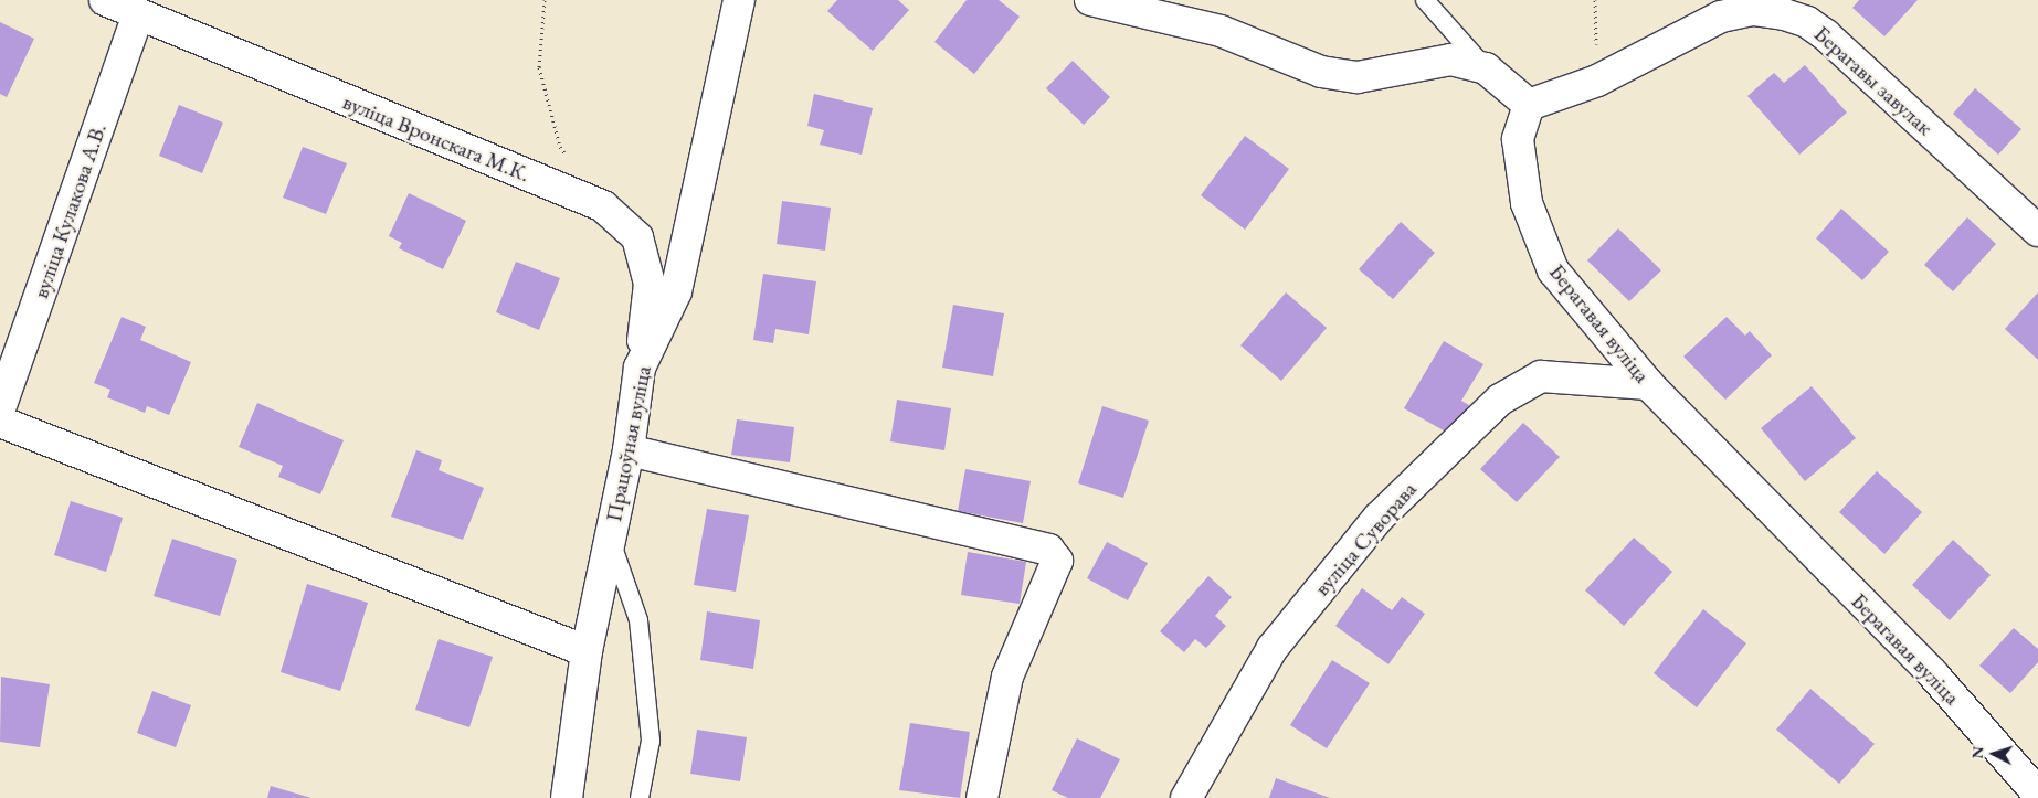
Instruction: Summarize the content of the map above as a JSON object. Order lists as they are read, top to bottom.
{
  "streets": {
    "street": [
      "Берагавы завулак",
      "вуліца Вронскага М.К.",
      "вуліца Кулакова А.В.",
      "Берагавая вуліца",
      "Працоўная вуліца",
      "вуліца Суворава"
    ]
  },
  "crossings": [
    ["Берагавы завулак", "Берагавая вуліца"],
    ["вуліца Вронскага М.К.", "вуліца Кулакова А.В."],
    ["вуліца Вронскага М.К.", "Працоўная вуліца"],
    ["Берагавая вуліца", "вуліца Суворава"]
  ],
  "north": "left"
}
